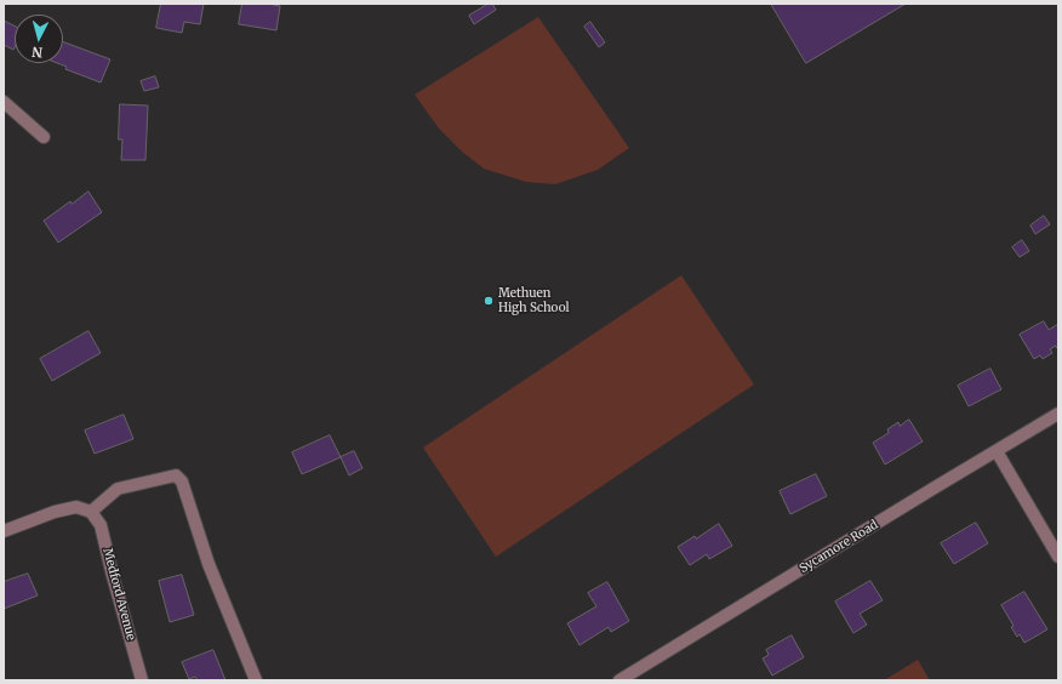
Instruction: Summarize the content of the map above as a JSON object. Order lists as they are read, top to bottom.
{
  "streets": {
    "street": ["Sycamore Road", "Medford Avenue"]
  },
  "places": ["Methuen High School"],
  "north": "bottom"
}
